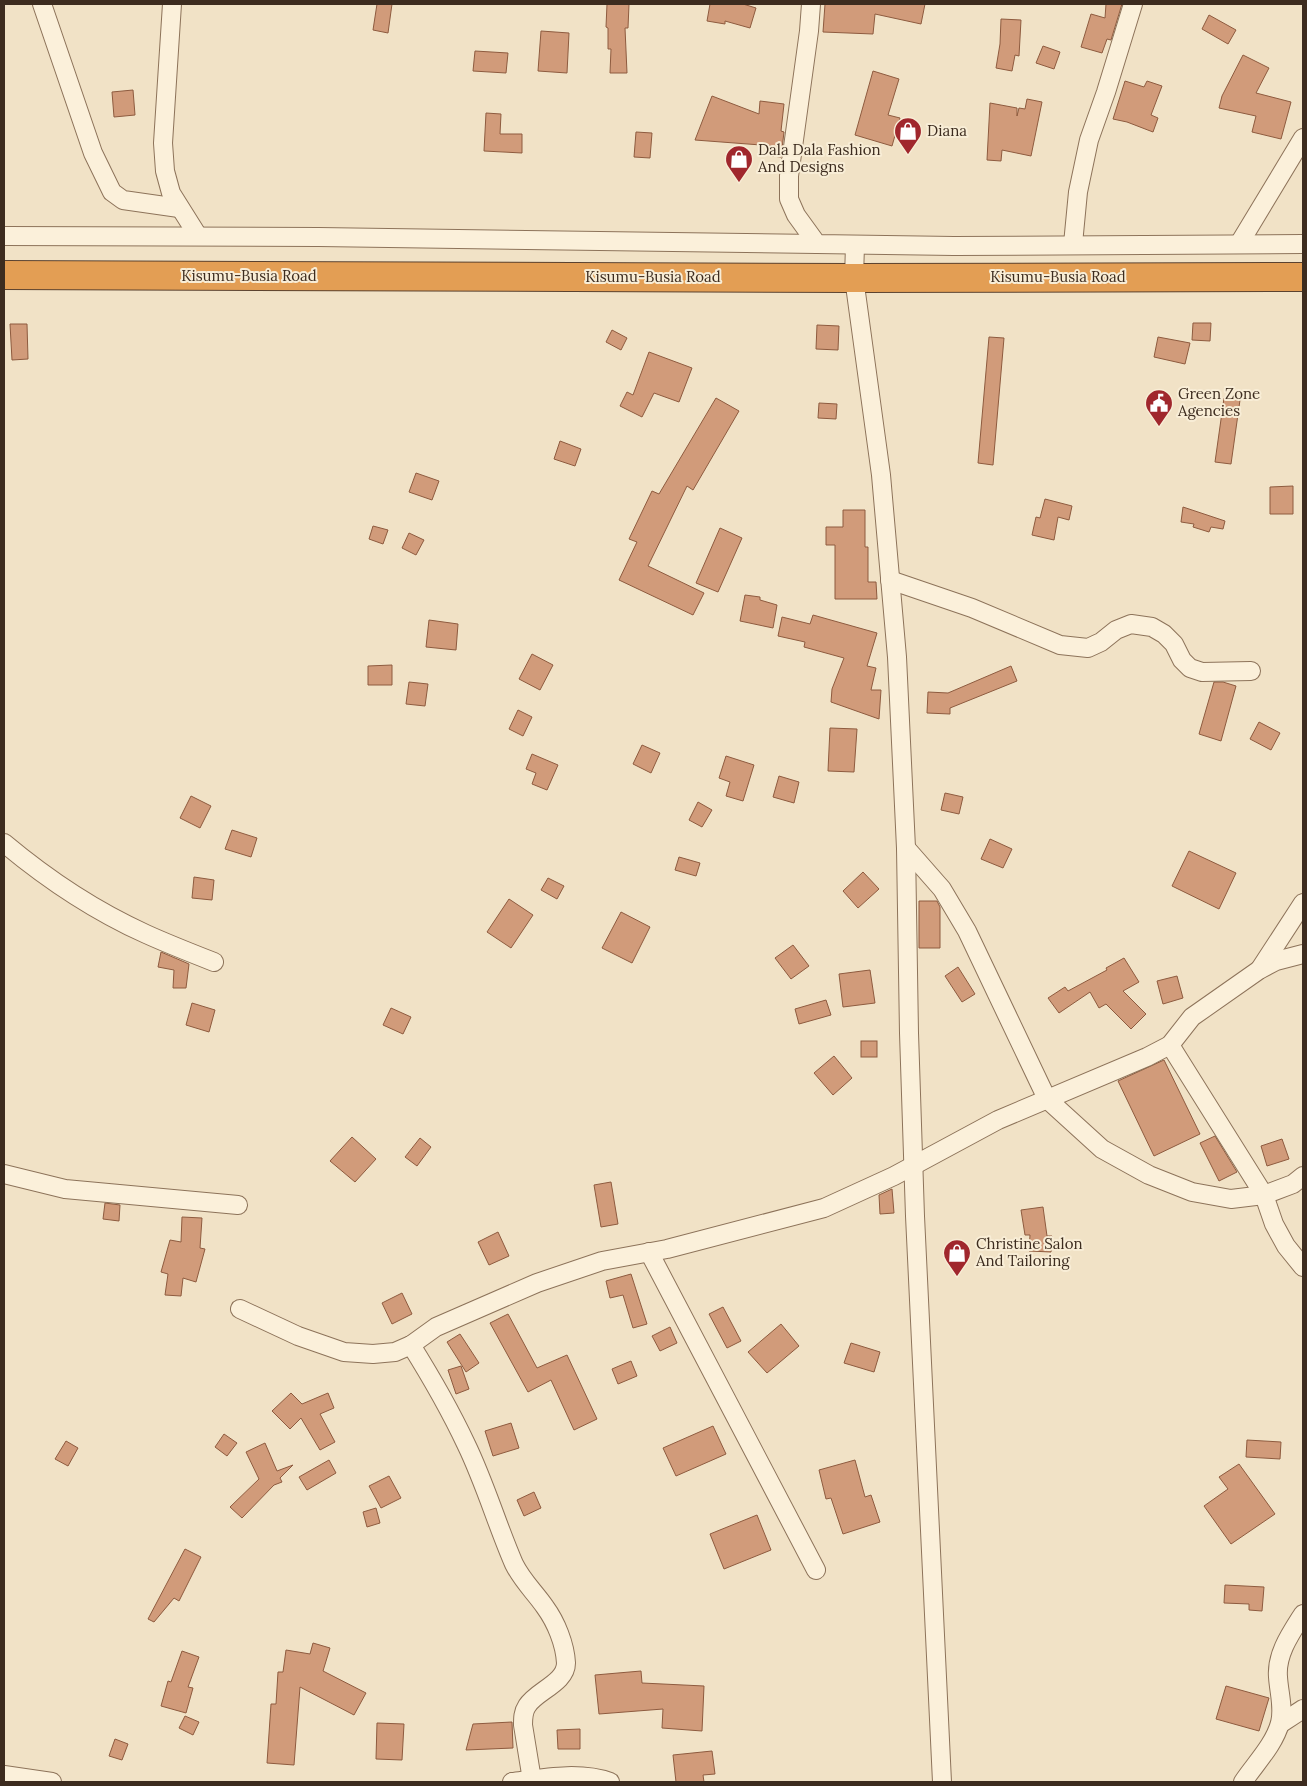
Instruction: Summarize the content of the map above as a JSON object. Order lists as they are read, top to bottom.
{
  "streets": {
    "highway": ["Kisumu-Busia Road"]
  },
  "places": {
    "shop": ["Diana", "Dala Dala Fashion And Designs", "Christine Salon And Tailoring"],
    "public building": ["Green Zone Agencies"]
  }
}
